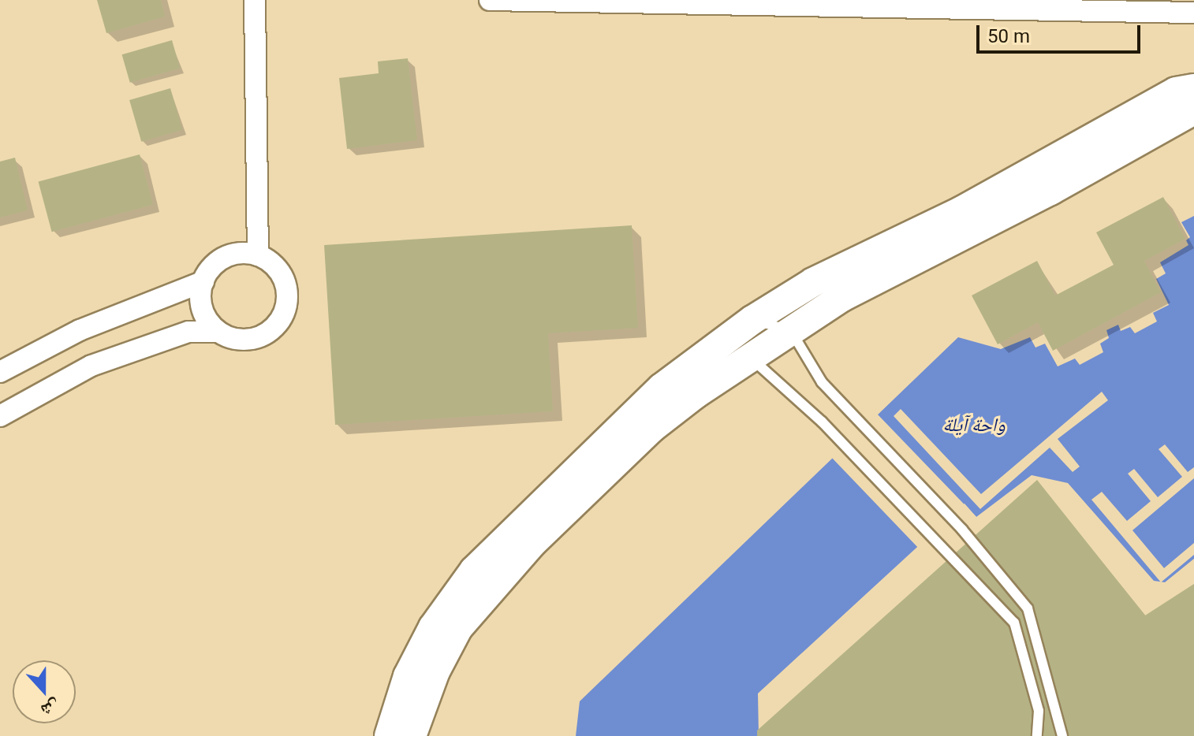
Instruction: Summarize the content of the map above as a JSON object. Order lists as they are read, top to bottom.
{
  "water": ["واحة آيلة"],
  "scale_bar": "50 m",
  "north": "bottom"
}
